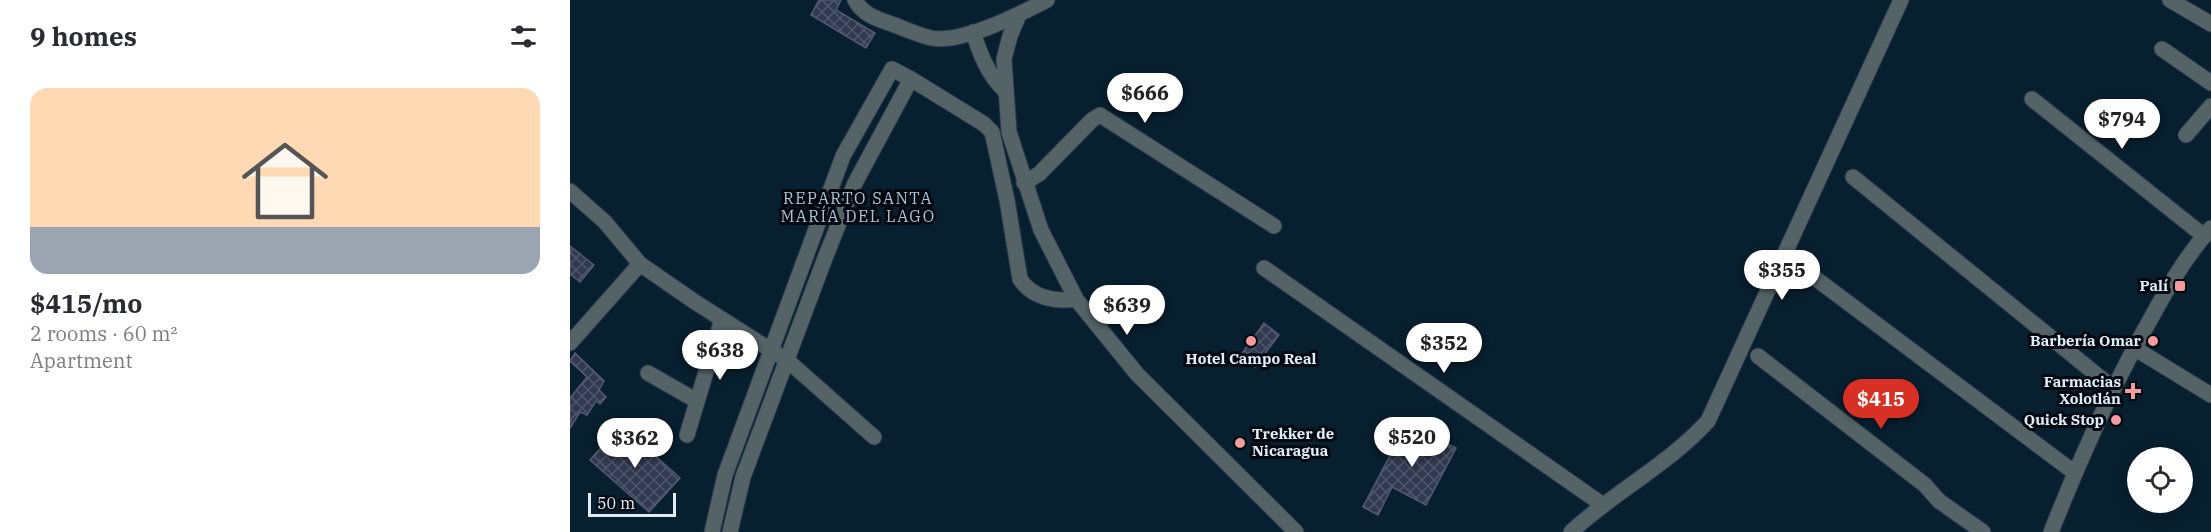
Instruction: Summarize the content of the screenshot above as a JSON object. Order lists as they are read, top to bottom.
{
  "districts": ["REPARTO SANTA MARÍA DEL LAGO"],
  "places": {
    "transit": ["Palí"],
    "other": [
      "Hotel Campo Real",
      "Barbería Omar",
      "Quick Stop",
      "Trekker de Nicaragua"
    ],
    "health": ["Farmacias Xolotlán"]
  },
  "scale_bar": "50 m",
  "page": {
    "heading": "9 homes",
    "list": [
      {
        "name": "$415/mo",
        "note": "2 rooms · 60 m² · Apartment"
      }
    ],
    "price": [
      "$666",
      "$794",
      "$355",
      "$639",
      "$352",
      "$638",
      "$415",
      "$520",
      "$362"
    ],
    "scale": "50 m"
  }
}
